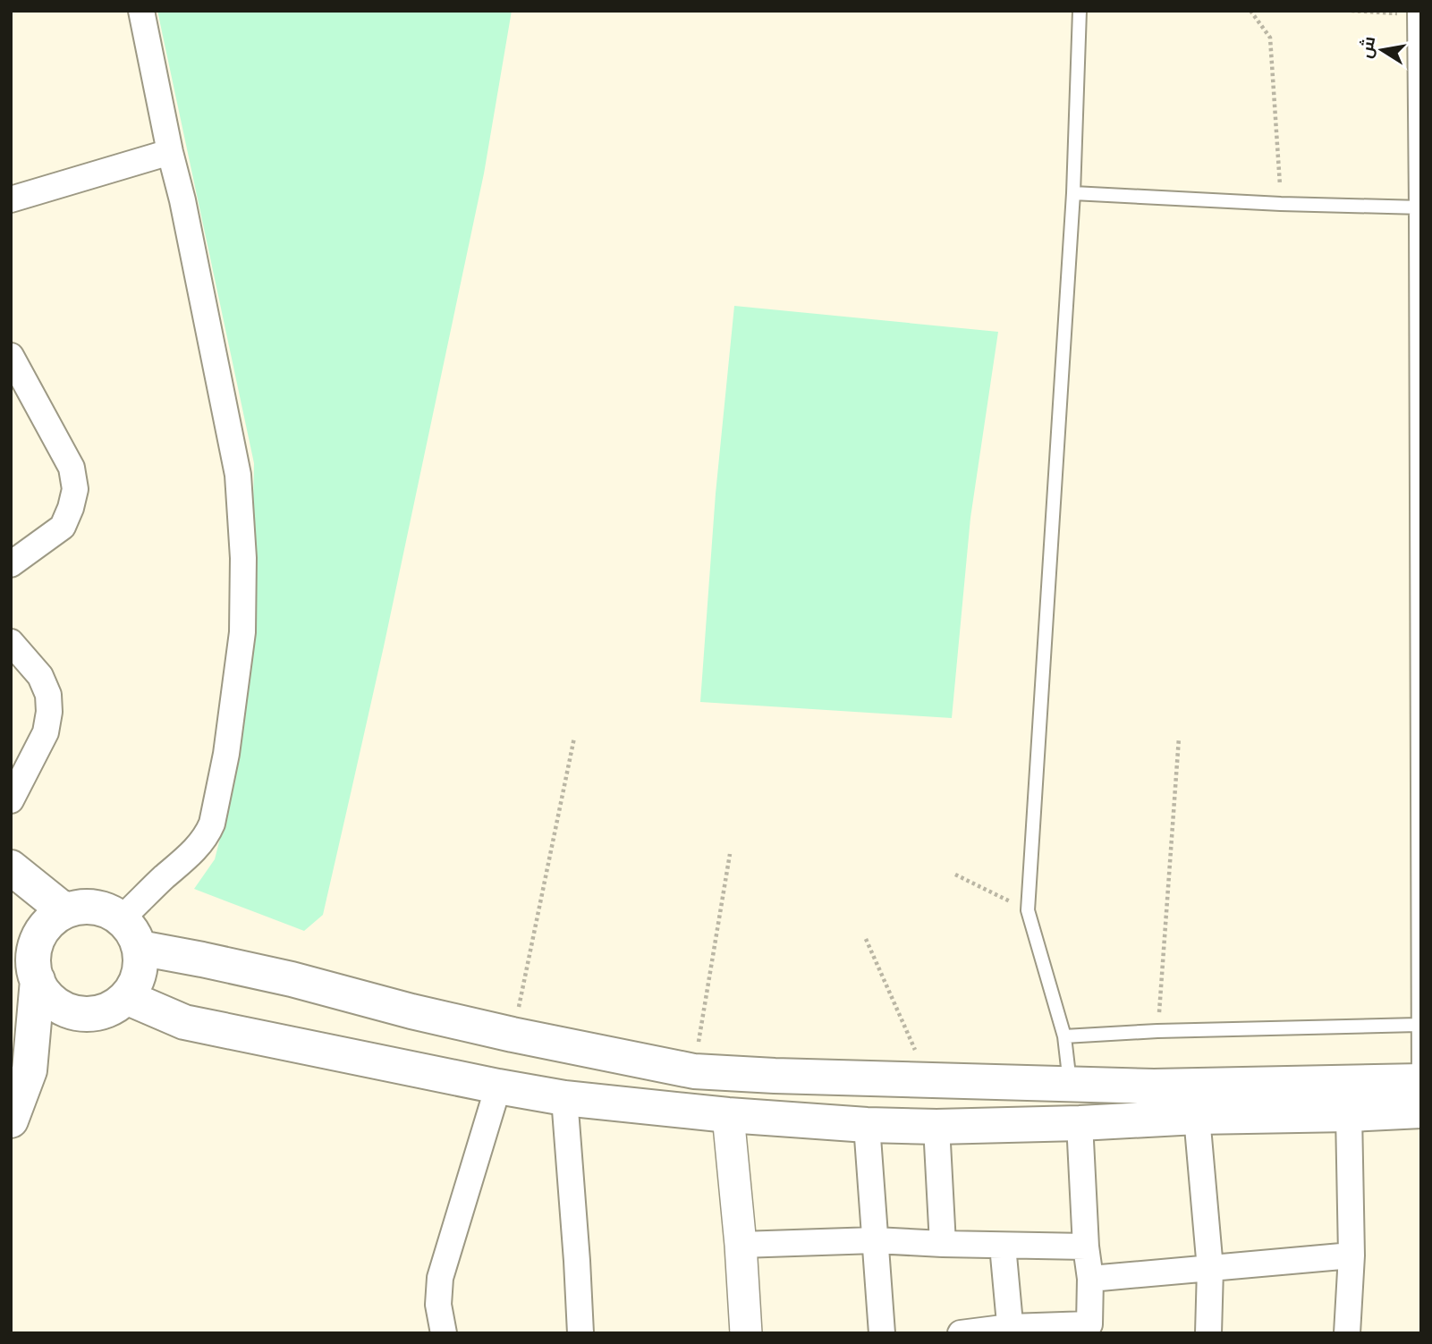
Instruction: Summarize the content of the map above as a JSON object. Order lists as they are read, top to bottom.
{
  "north": "left"
}
